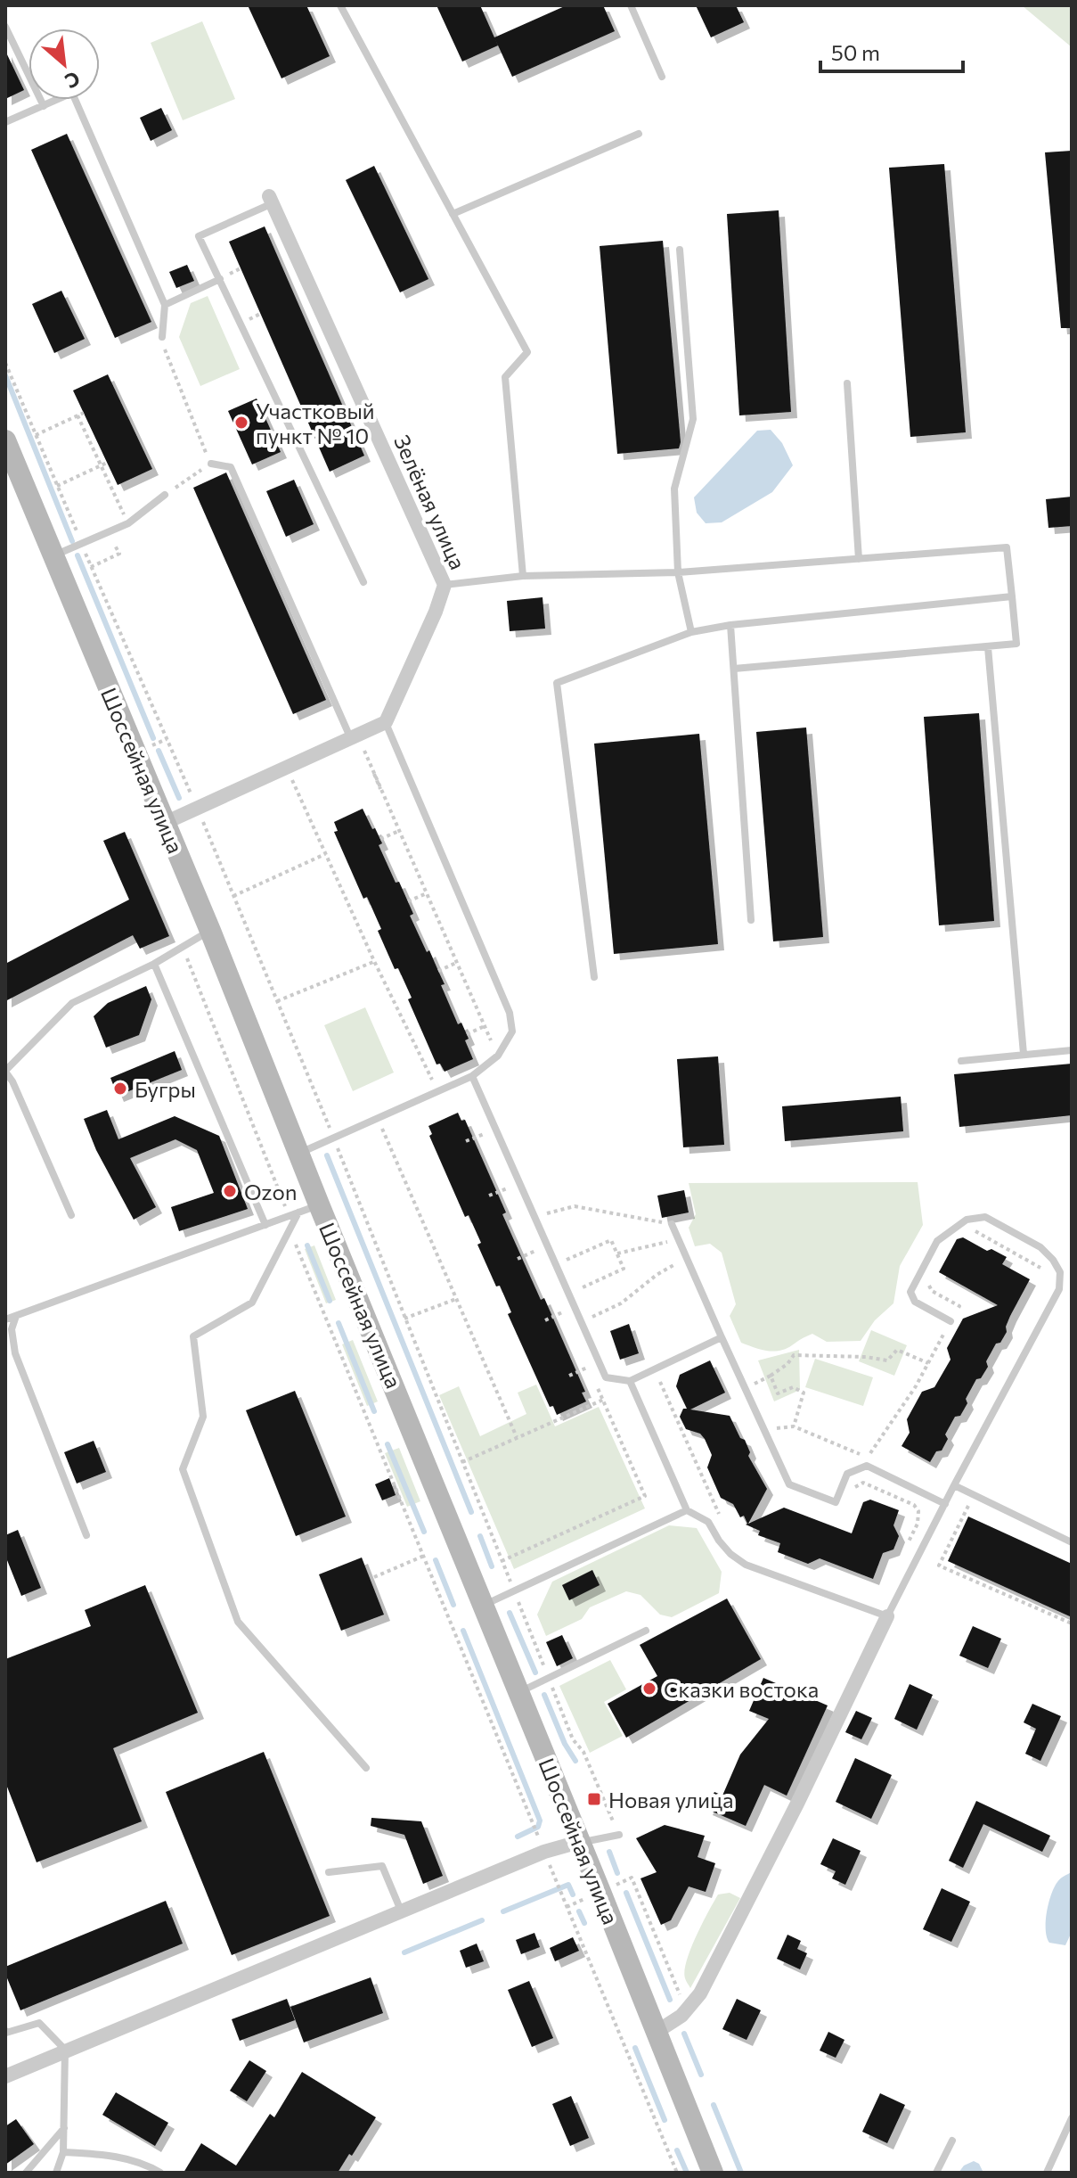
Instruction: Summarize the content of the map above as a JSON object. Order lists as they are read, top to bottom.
{
  "streets": {
    "main road": ["Шоссейная улица"],
    "street": ["Зелёная улица"]
  },
  "places": {
    "other": [
      "Участковый пункт № 10",
      "Бугры",
      "Ozon",
      "Сказки востока"
    ],
    "transit": ["Новая улица"]
  },
  "scale_bar": "50 m",
  "north": "bottom right"
}
